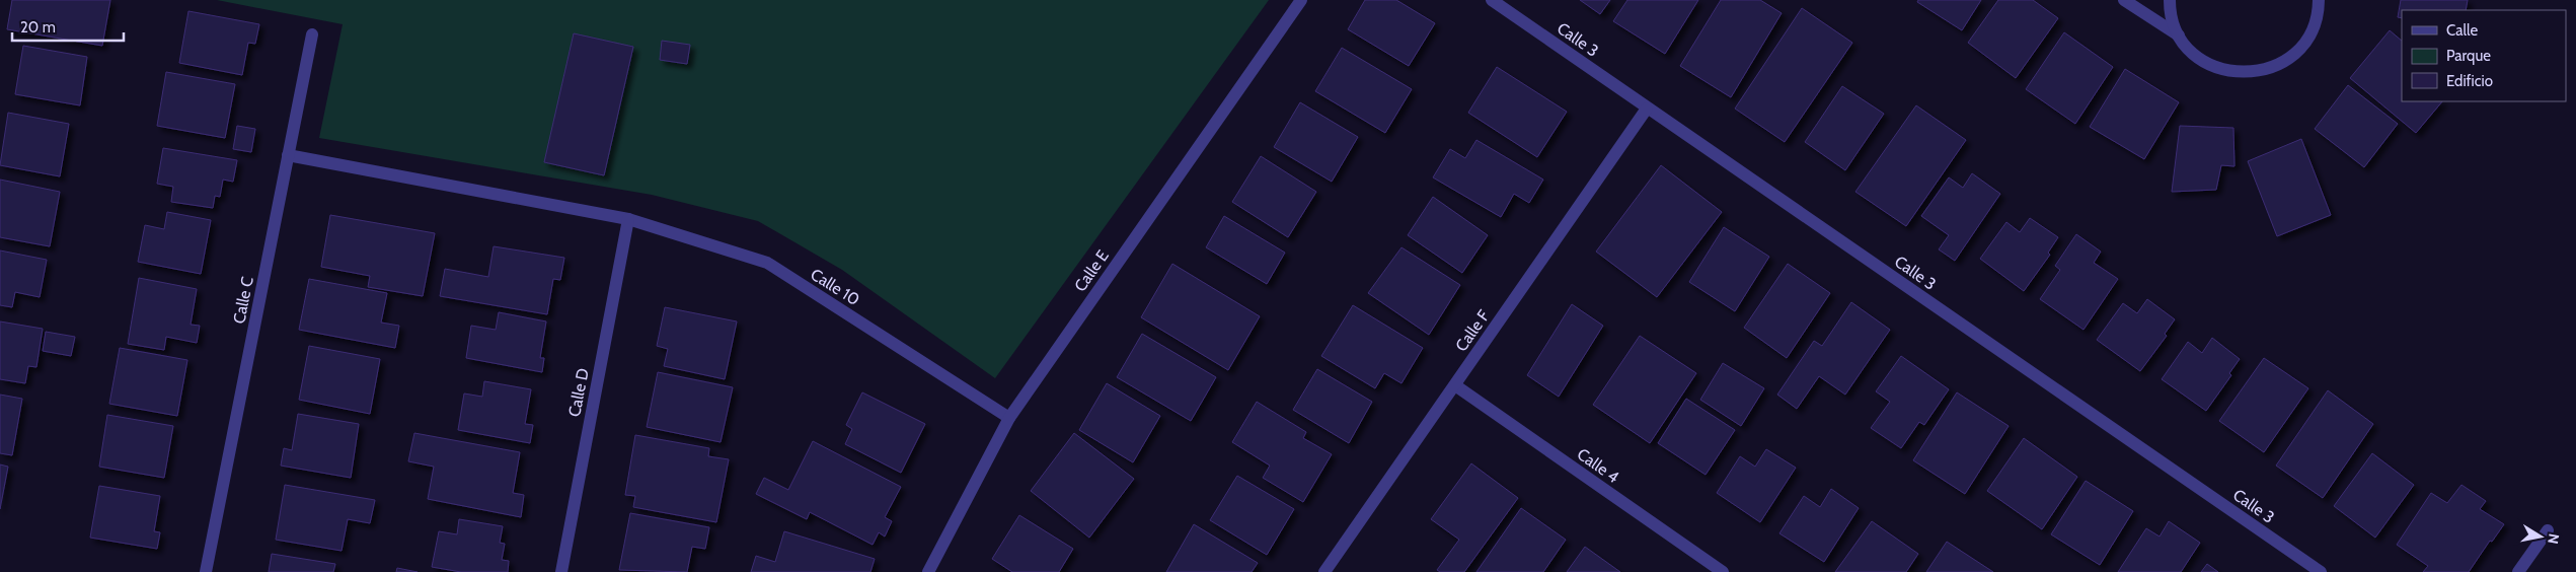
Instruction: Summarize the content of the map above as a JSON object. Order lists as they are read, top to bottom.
{
  "streets": {
    "street": [
      "Calle 3",
      "Calle E",
      "Calle 10",
      "Calle C",
      "Calle F",
      "Calle D",
      "Calle 4"
    ]
  },
  "crossings": [
    ["Calle 3", "Calle F"],
    ["Calle E", "Calle 10"],
    ["Calle 10", "Calle C"],
    ["Calle 10", "Calle D"],
    ["Calle F", "Calle 4"]
  ],
  "legend": ["Calle", "Parque", "Edificio"],
  "scale_bar": "20 m",
  "north": "right"
}
